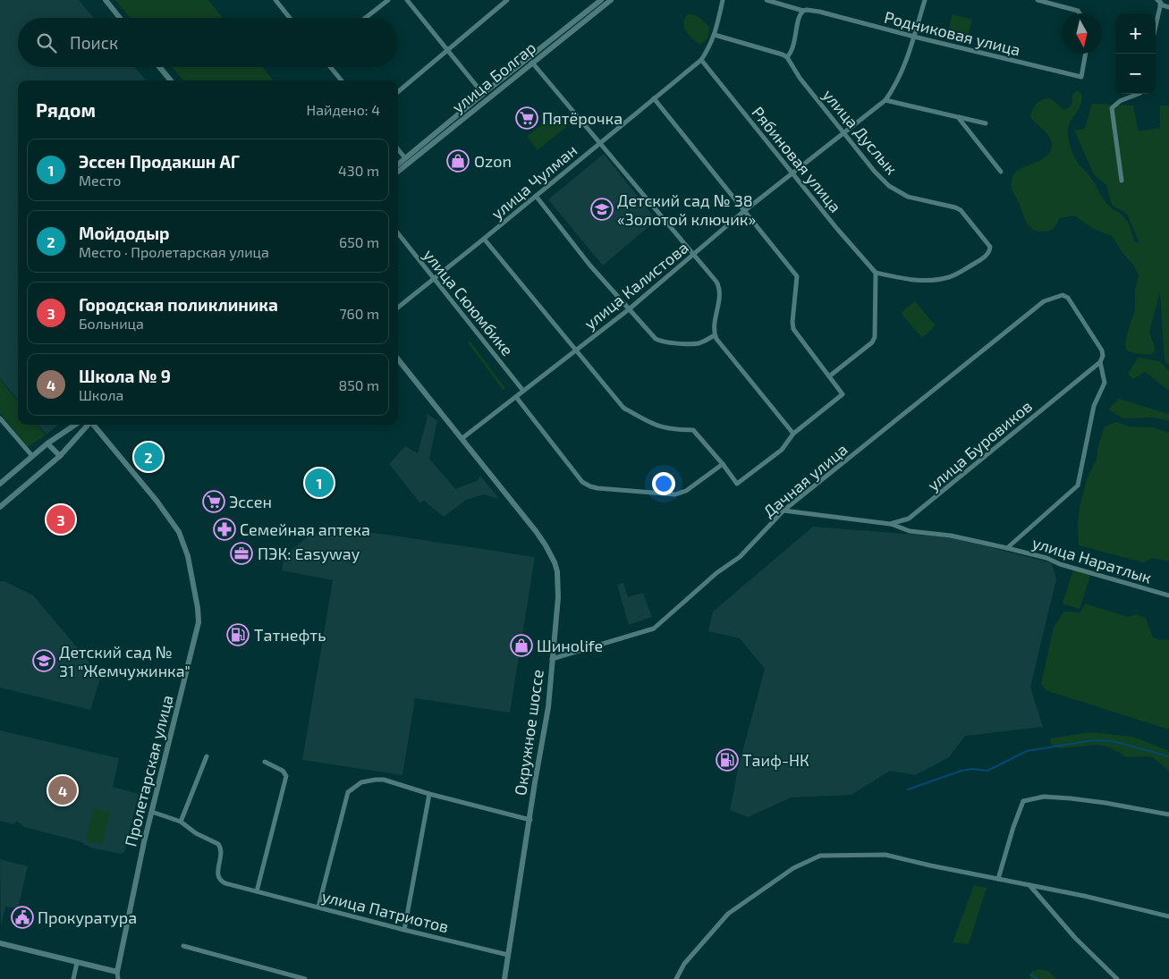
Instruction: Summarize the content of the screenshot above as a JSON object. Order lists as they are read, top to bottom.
{
  "streets": {
    "street": [
      "Родниковая улица",
      "улица Болгар",
      "улица Дуслык",
      "Рябиновая улица",
      "улица Чулман",
      "улица Калистова",
      "улица Сююмбике",
      "улица Буровиков",
      "Дачная улица",
      "улица Наратлык",
      "Окружное шоссе",
      "Пролетарская улица",
      "улица Патриотов"
    ]
  },
  "crossings": [
    ["Родниковая улица", "улица Калистова"],
    ["улица Дуслык", "Рябиновая улица"],
    ["улица Дуслык", "улица Калистова"],
    ["Рябиновая улица", "улица Чулман"],
    ["Рябиновая улица", "улица Калистова"],
    ["улица Чулман", "улица Сююмбике"],
    ["улица Калистова", "улица Сююмбике"],
    ["улица Калистова", "Окружное шоссе"],
    ["улица Буровиков", "Дачная улица"],
    ["улица Буровиков", "улица Наратлык"],
    ["Дачная улица", "улица Наратлык"],
    ["Дачная улица", "Окружное шоссе"],
    ["Окружное шоссе", "улица Патриотов"]
  ],
  "places": {
    "supermarket": ["Пятёрочка", "Эссен"],
    "shop": ["Ozon", "Шиноlife"],
    "school or university": ["Детский сад № 38 «Золотой ключик»", "Детский сад № 31 \"Жемчужинка\""],
    "pharmacy": ["Семейная аптека"],
    "office": ["ПЭК: Easyway"],
    "fuel station": ["Татнефть", "Таиф-НК"],
    "public building": ["Прокуратура"]
  },
  "north": "bottom",
  "page": {
    "map_buttons": ["+", "−"],
    "search": "Поиск",
    "heading": ["Рядом", "Найдено: 4"],
    "list": [
      {
        "mark": "1",
        "name": "Эссен Продакшн АГ",
        "note": "Место",
        "value": "430 m"
      },
      {
        "mark": "2",
        "name": "Мойдодыр",
        "note": "Место · Пролетарская улица",
        "value": "650 m"
      },
      {
        "mark": "3",
        "name": "Городская поликлиника",
        "note": "Больница",
        "value": "760 m"
      },
      {
        "mark": "4",
        "name": "Школа № 9",
        "note": "Школа",
        "value": "850 m"
      }
    ],
    "pins": [
      "2",
      "1",
      "3",
      "4"
    ]
  }
}
